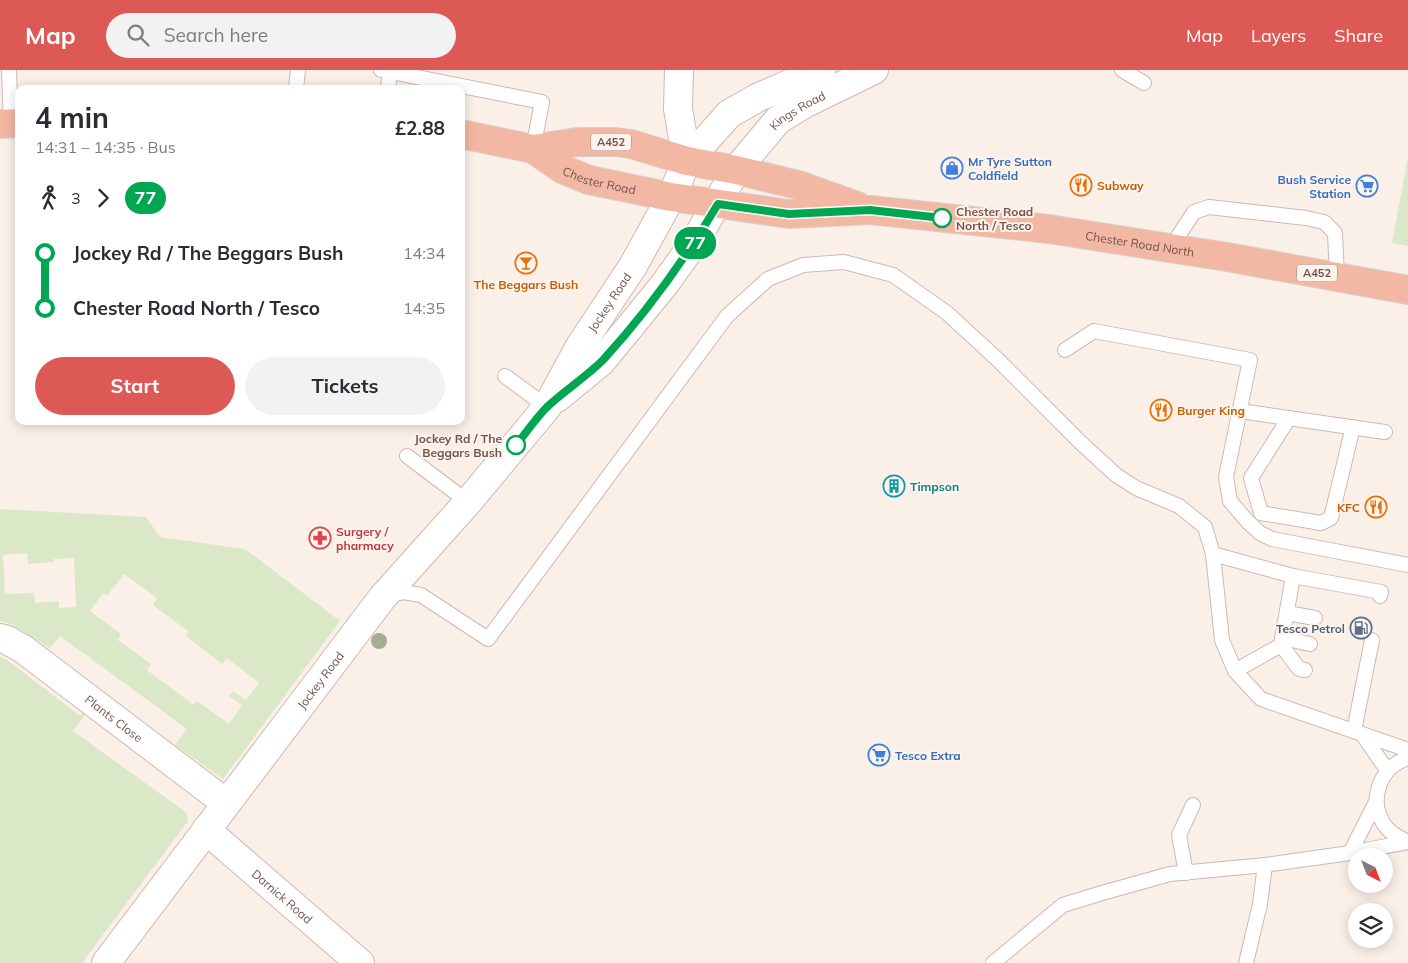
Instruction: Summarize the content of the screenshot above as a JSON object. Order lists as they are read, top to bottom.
{
  "streets": {
    "highway": ["A452", "Chester Road", "Chester Road North"],
    "main road": [
      "Kings Road",
      "Jockey Road",
      "Plants Close",
      "Darnick Road"
    ]
  },
  "crossings": [
    ["Kings Road", "A452"],
    ["Kings Road", "Chester Road"],
    ["Kings Road", "Chester Road North"],
    ["Kings Road", "Jockey Road"],
    ["A452", "Chester Road"],
    ["A452", "Chester Road North"],
    ["A452", "Jockey Road"],
    ["Chester Road", "Jockey Road"],
    ["Chester Road North", "Jockey Road"],
    ["Jockey Road", "Plants Close"],
    ["Jockey Road", "Darnick Road"]
  ],
  "places": {
    "shop": ["Mr Tyre Sutton Coldfield"],
    "restaurant": ["Subway", "Burger King", "KFC"],
    "supermarket": ["Bush Service Station", "Tesco Extra"],
    "other": ["Chester Road North / Tesco", "Jockey Rd / The Beggars Bush"],
    "bar": ["The Beggars Bush"],
    "building": ["Timpson"],
    "pharmacy": ["Surgery / pharmacy"],
    "fuel station": ["Tesco Petrol"]
  },
  "lines": ["bus line 77"],
  "north": "bottom right",
  "page": {
    "header": "Map",
    "search": "Search here",
    "nav": ["Map", "Layers", "Share"],
    "on_map": "77",
    "heading": ["4 min", "14:31 – 14:35 · Bus", "£2.88"],
    "legs": ["3", "77"],
    "list": [
      {
        "name": "Jockey Rd / The Beggars Bush",
        "value": "14:34"
      },
      {
        "name": "Chester Road North / Tesco",
        "value": "14:35"
      }
    ],
    "buttons": ["Start", "Tickets"]
  }
}
